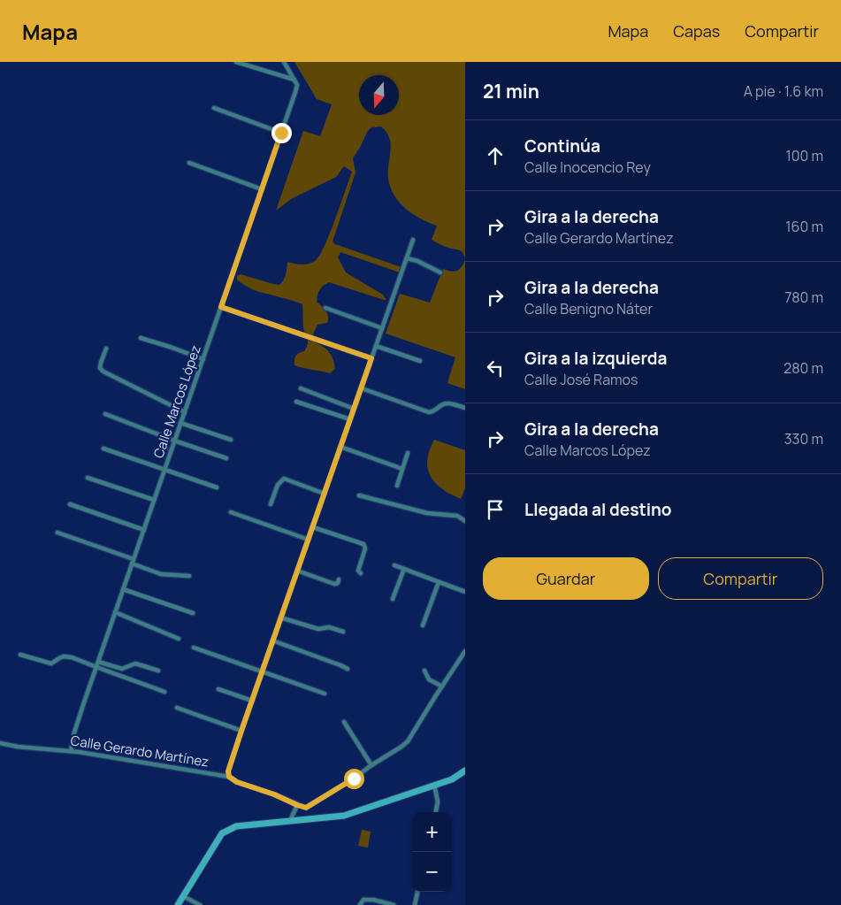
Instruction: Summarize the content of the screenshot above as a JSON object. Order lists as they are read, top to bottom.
{
  "streets": {
    "street": ["Calle Marcos López", "Calle Gerardo Martínez"]
  },
  "crossings": [
    ["Calle Marcos López", "Calle Gerardo Martínez"]
  ],
  "north": "bottom",
  "page": {
    "header": "Mapa",
    "nav": ["Mapa", "Capas", "Compartir"],
    "heading": ["21 min", "A pie · 1.6 km"],
    "list": [
      ["Continúa", "Calle Inocencio Rey", "100 m"],
      ["Gira a la derecha", "Calle Gerardo Martínez", "160 m"],
      ["Gira a la derecha", "Calle Benigno Náter", "780 m"],
      ["Gira a la izquierda", "Calle José Ramos", "280 m"],
      ["Gira a la derecha", "Calle Marcos López", "330 m"],
      "Llegada al destino"
    ],
    "buttons": ["Guardar", "Compartir"],
    "map_buttons": ["+", "−"]
  }
}
